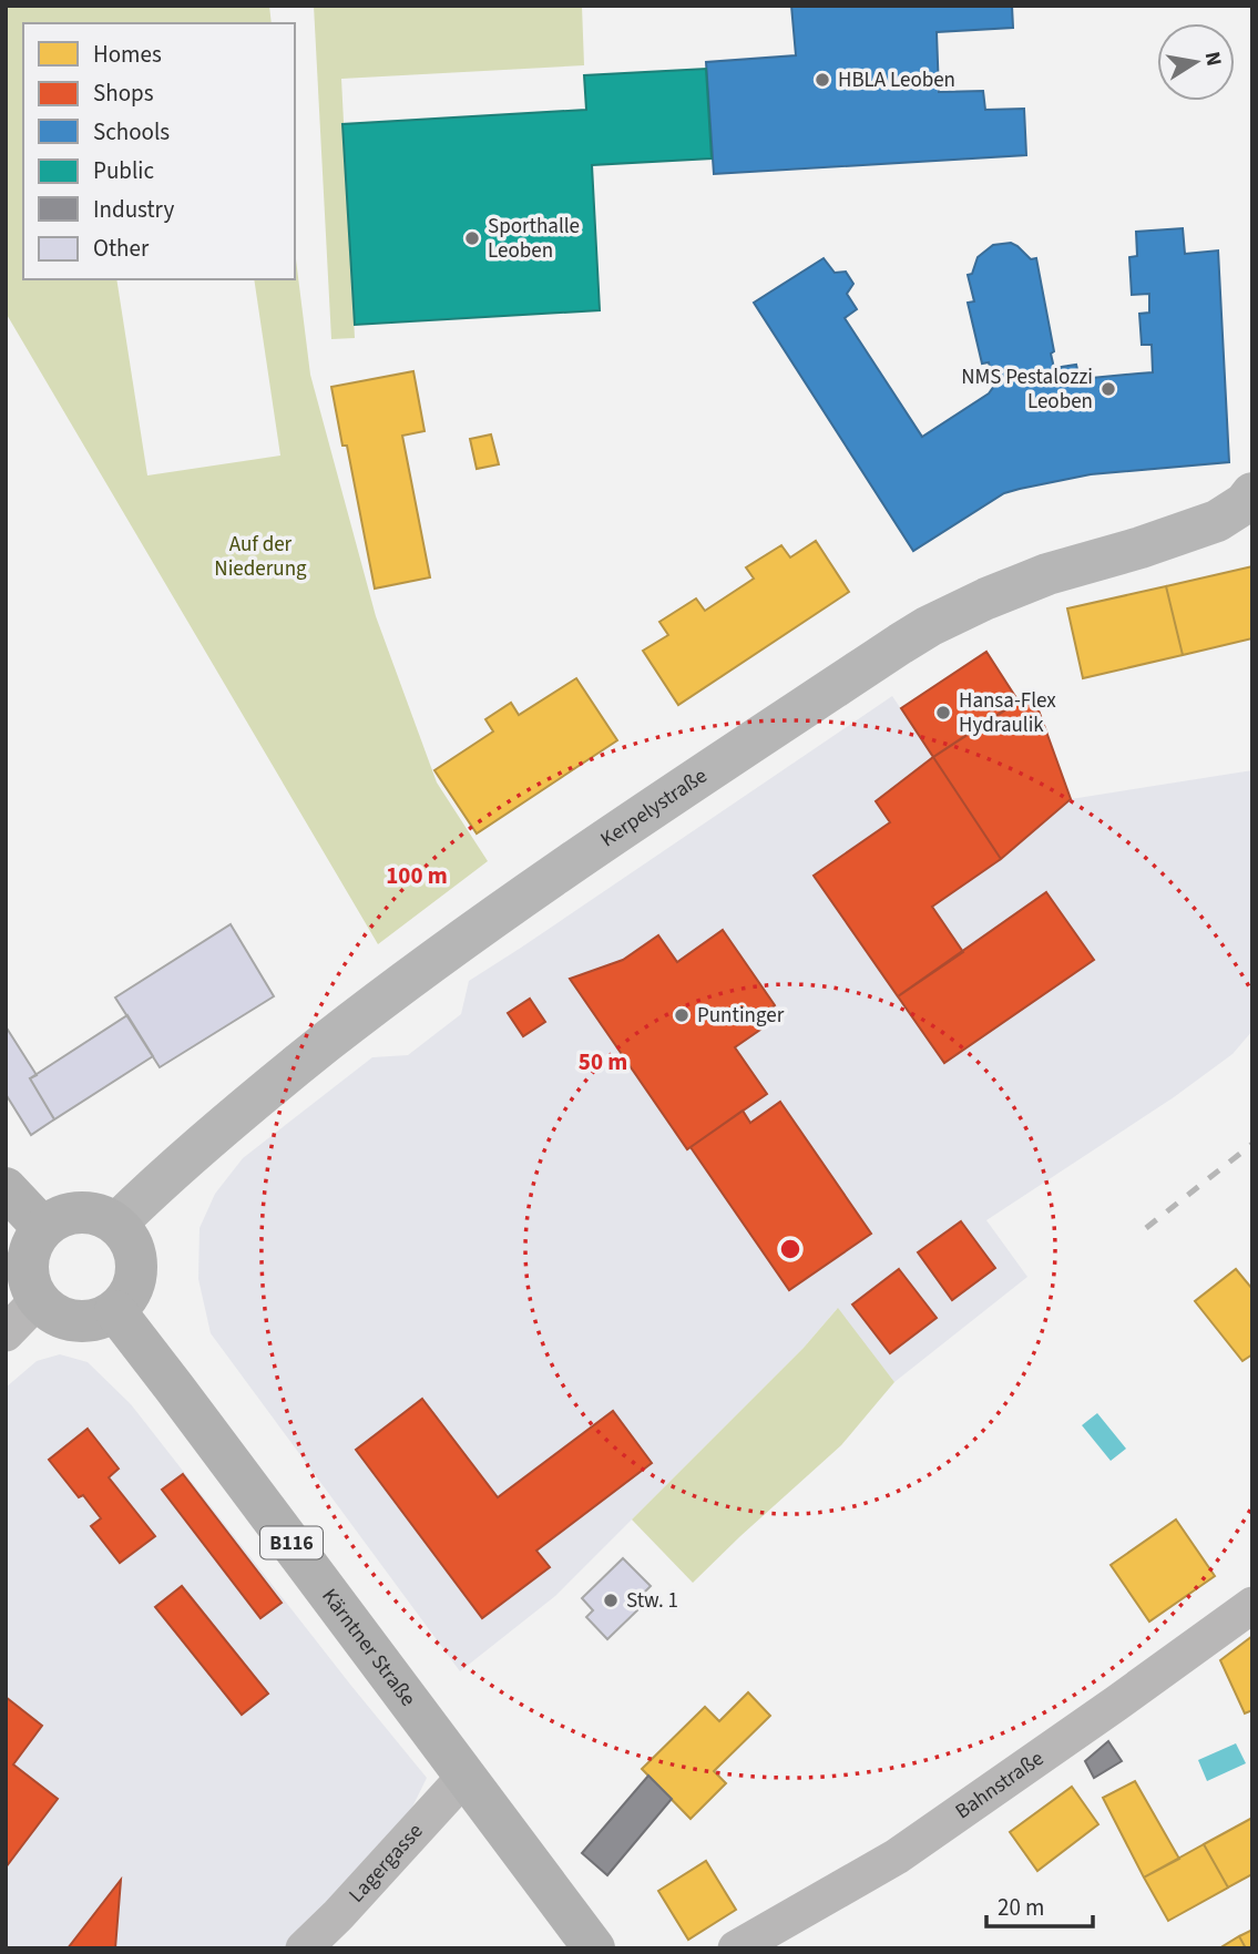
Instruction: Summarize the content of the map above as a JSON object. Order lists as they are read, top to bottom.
{
  "streets": {
    "main road": ["Kerpelystraße", "B116", "Kärntner Straße"],
    "street": ["Bahnstraße", "Lagergasse"]
  },
  "crossings": [
    ["Kerpelystraße", "Kärntner Straße"],
    ["Kärntner Straße", "Lagergasse"]
  ],
  "parks": ["Auf der Niederung"],
  "places": [
    "HBLA Leoben",
    "Sporthalle Leoben",
    "NMS Pestalozzi Leoben",
    "Hansa-Flex Hydraulik",
    "Puntinger",
    "Stw. 1"
  ],
  "legend": [
    "Homes",
    "Shops",
    "Schools",
    "Public",
    "Industry",
    "Other"
  ],
  "scale_bar": "20 m",
  "north": "right",
  "rings": ["100 m", "50 m"]
}
